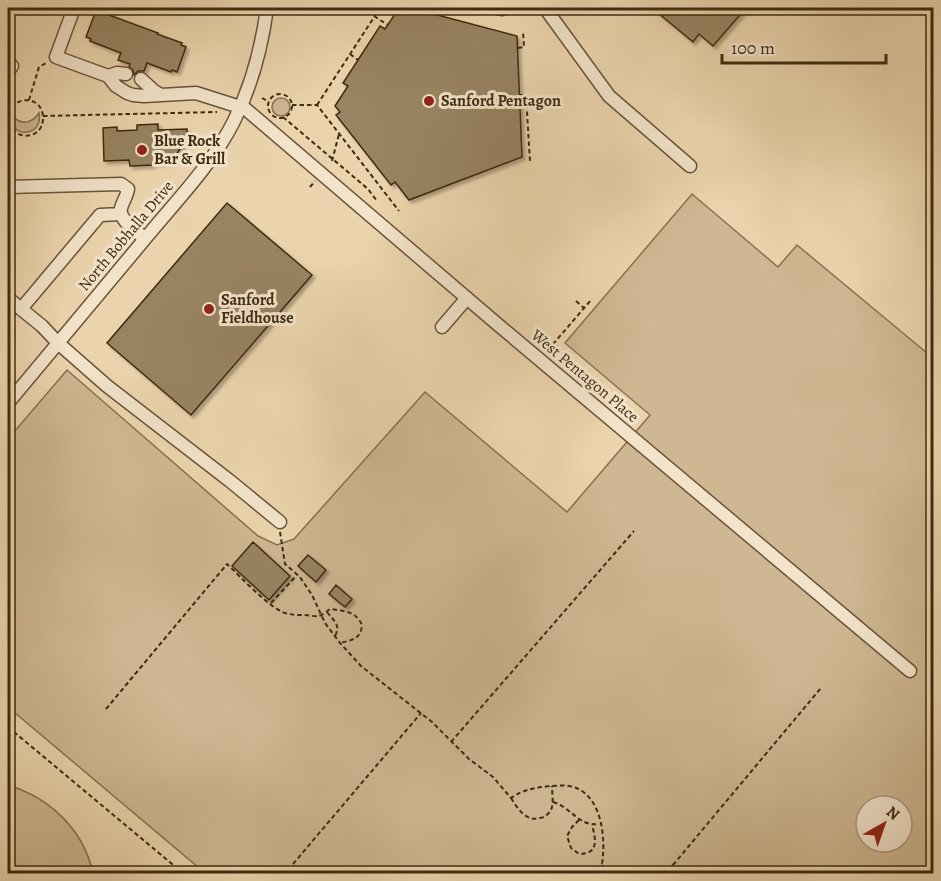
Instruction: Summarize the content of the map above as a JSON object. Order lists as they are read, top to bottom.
{
  "streets": {
    "street": ["North Bobhalla Drive", "West Pentagon Place"]
  },
  "crossings": [
    ["North Bobhalla Drive", "West Pentagon Place"]
  ],
  "places": ["Sanford Pentagon", "Blue Rock Bar & Grill", "Sanford Fieldhouse"],
  "scale_bar": "100 m",
  "north": "top right"
}
